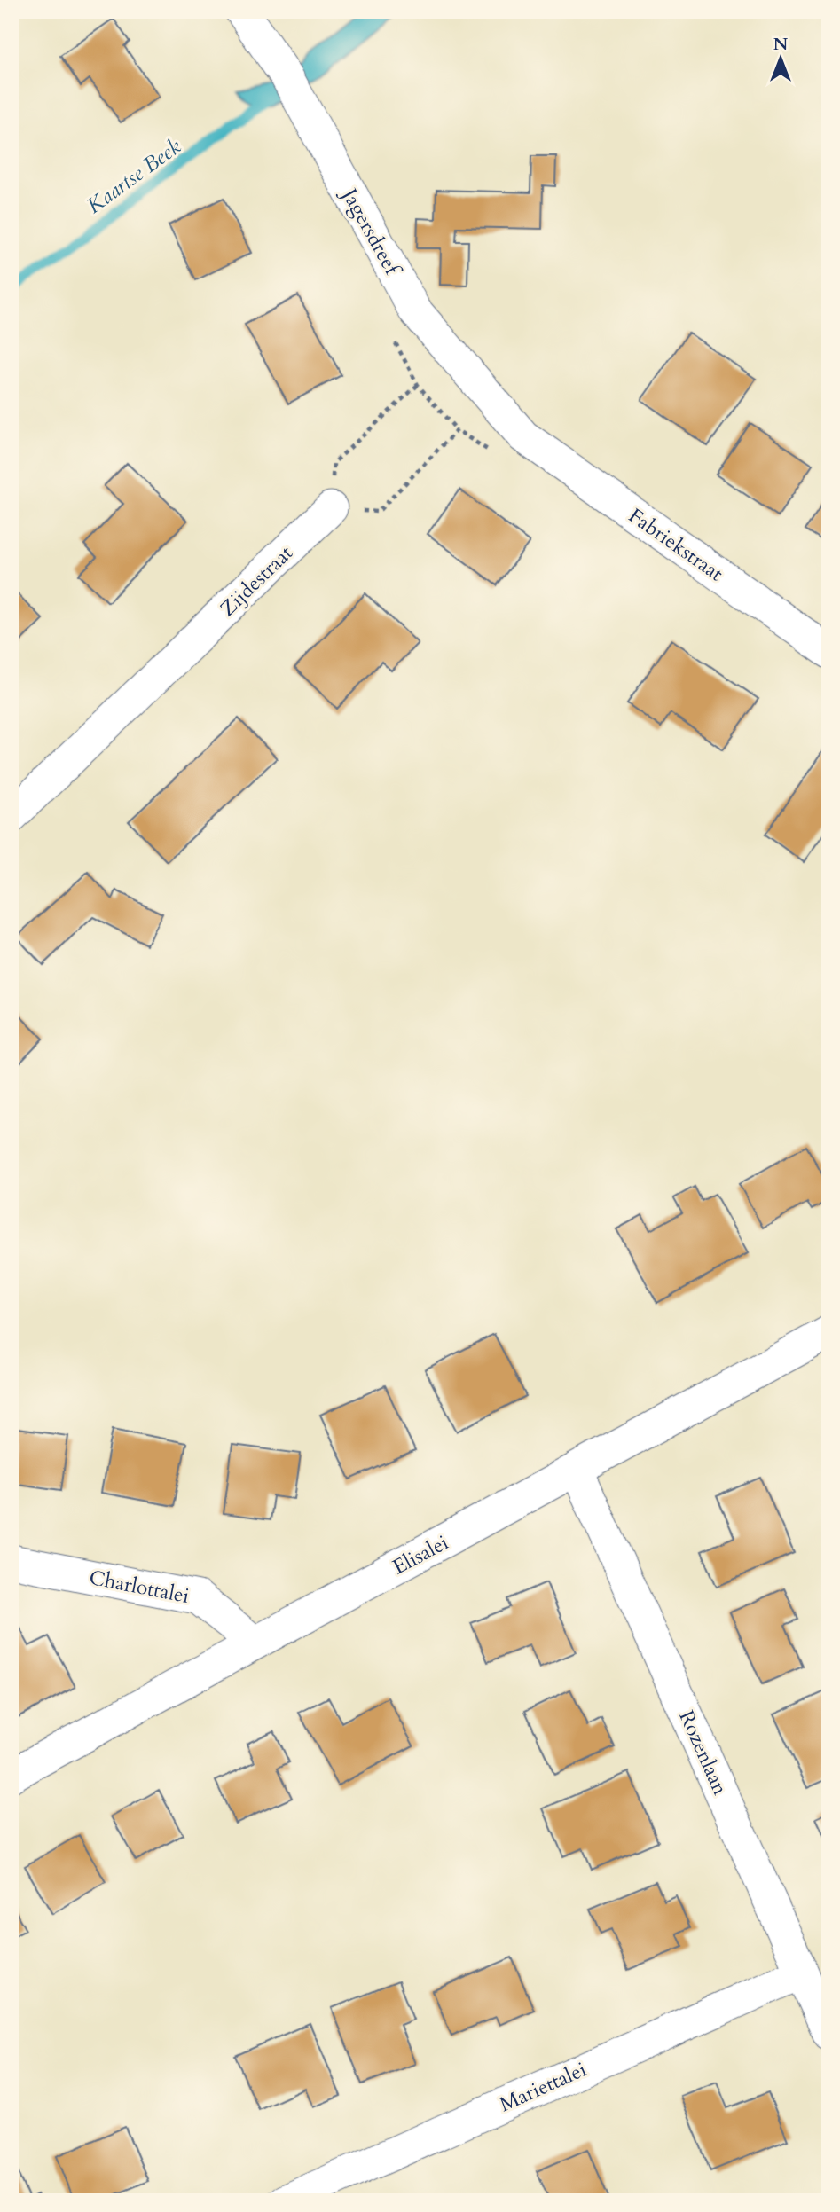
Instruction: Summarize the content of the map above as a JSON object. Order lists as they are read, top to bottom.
{
  "streets": {
    "street": [
      "Jagersdreef",
      "Fabriekstraat",
      "Zijdestraat",
      "Elisalei",
      "Charlottalei",
      "Rozenlaan",
      "Mariettalei"
    ]
  },
  "crossings": [
    ["Jagersdreef", "Fabriekstraat"],
    ["Elisalei", "Charlottalei"],
    ["Elisalei", "Rozenlaan"],
    ["Rozenlaan", "Mariettalei"]
  ],
  "water": ["Kaartse Beek"],
  "north": "top"
}
